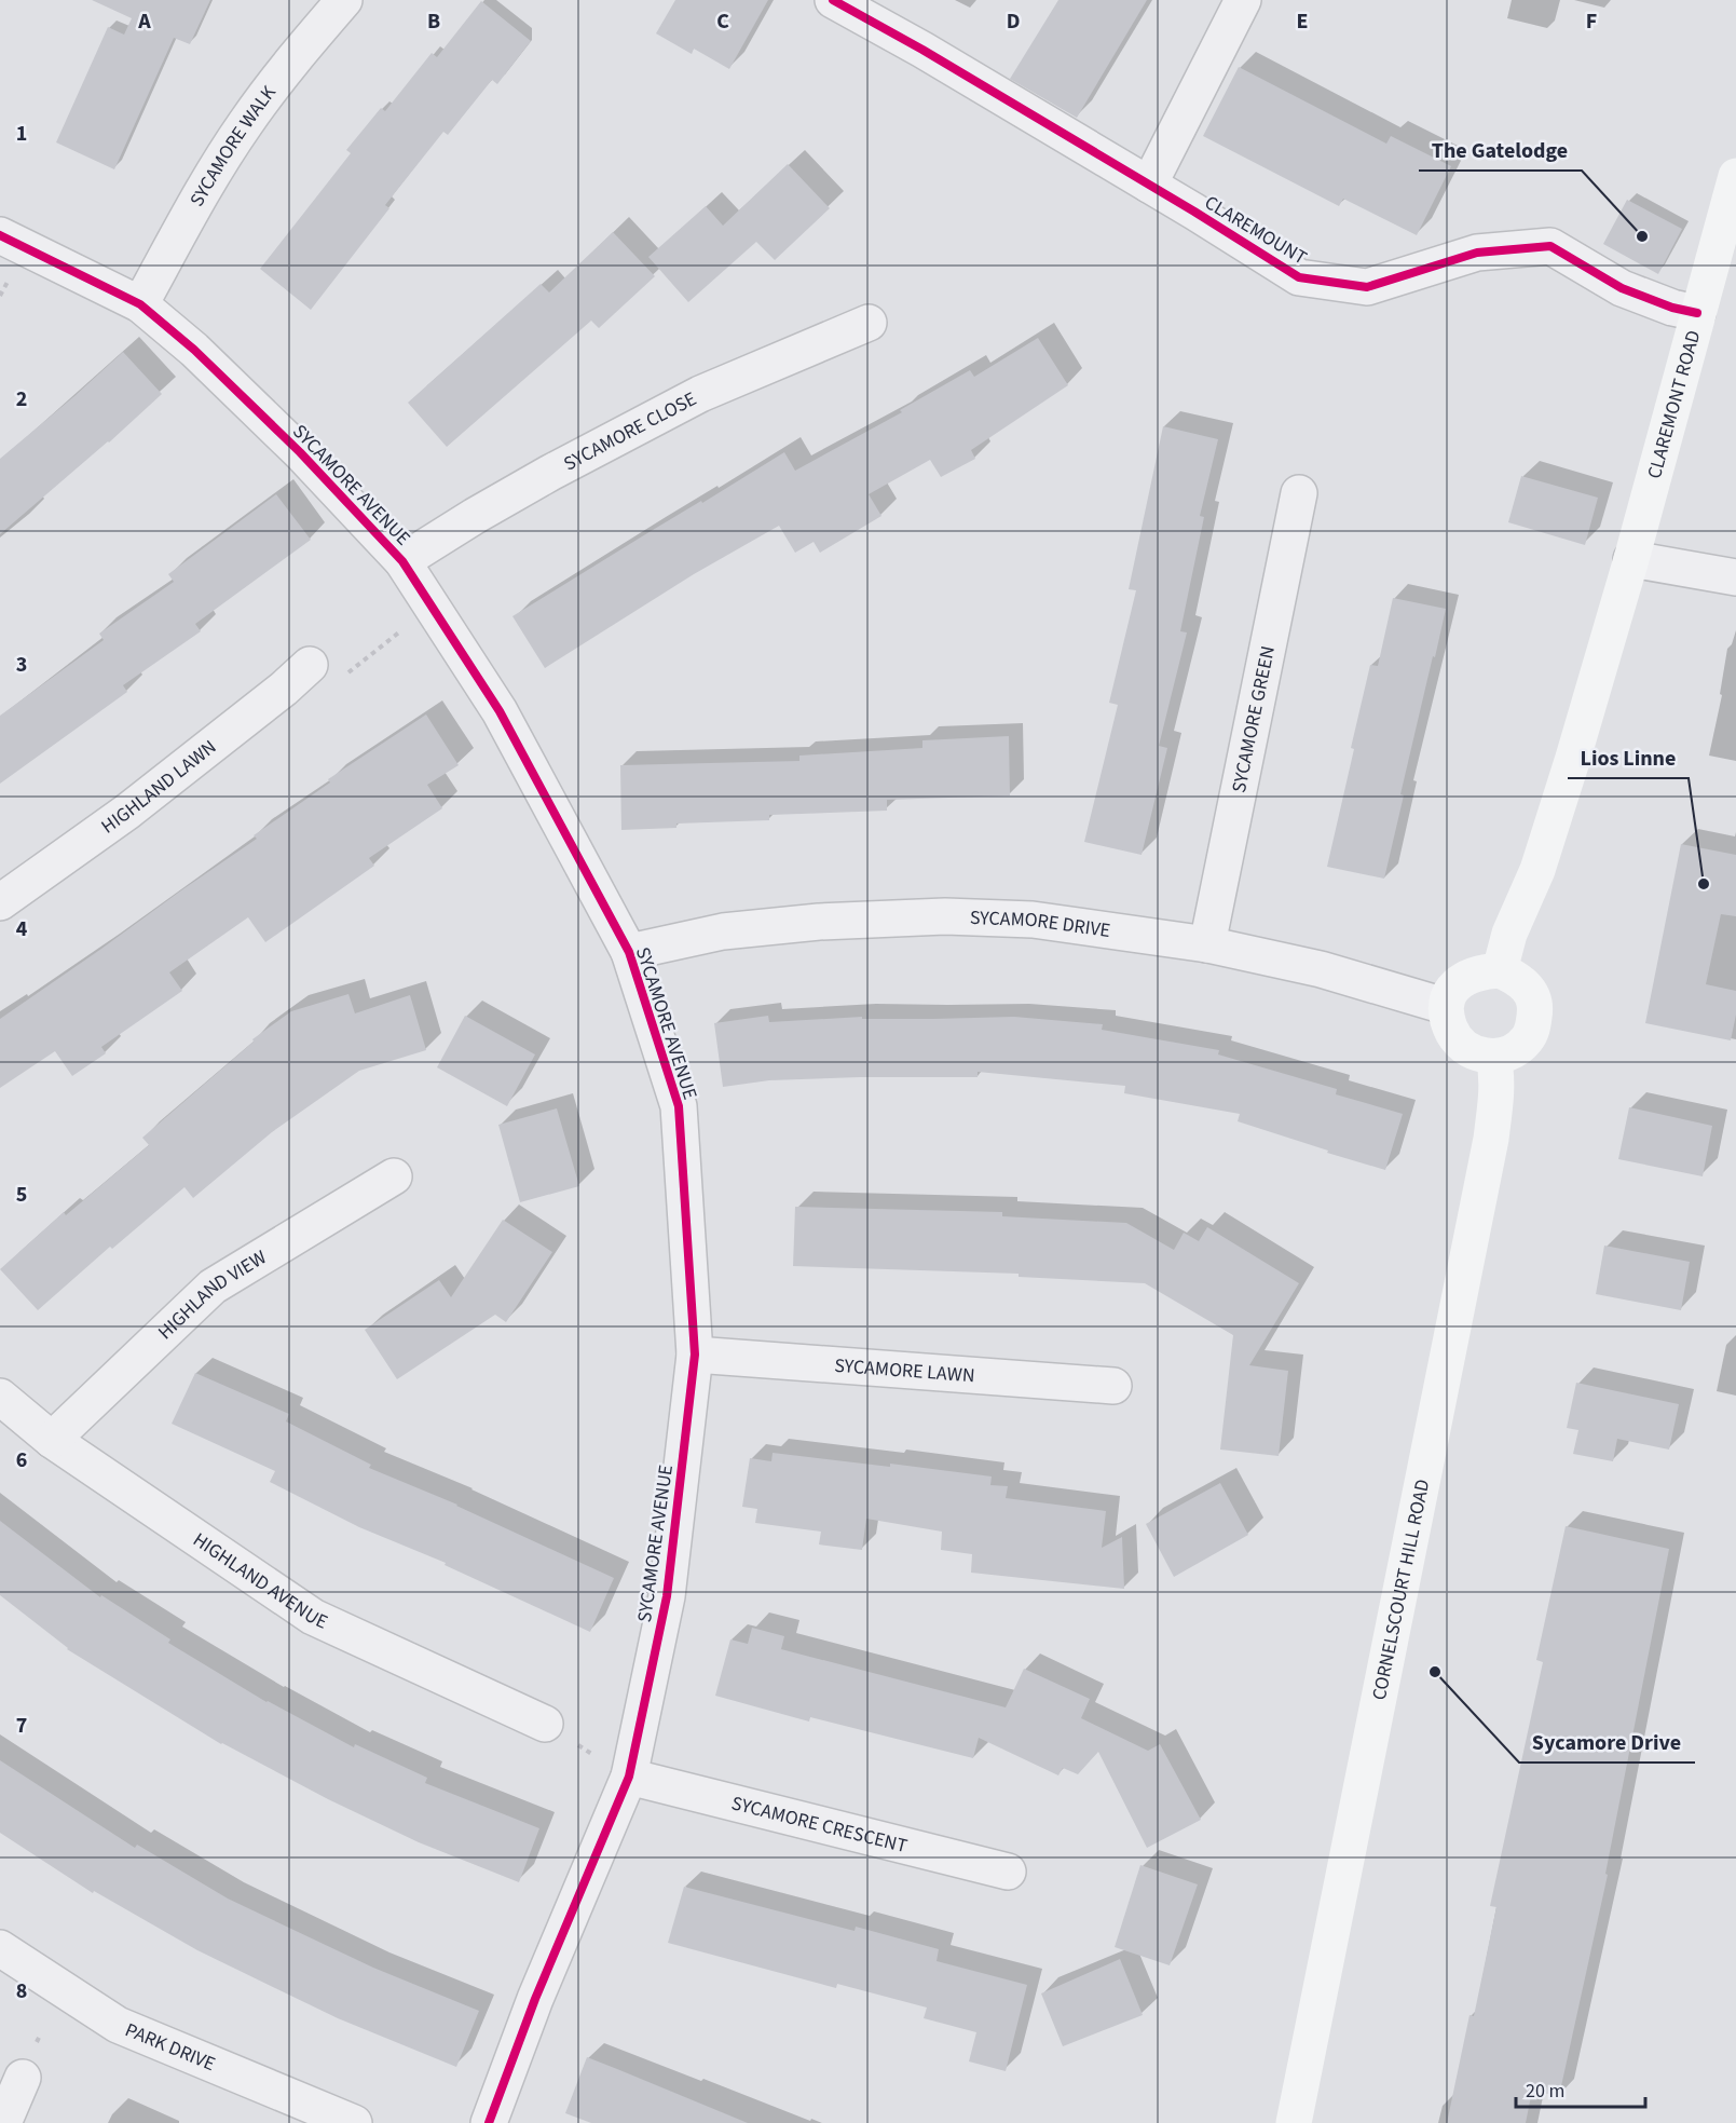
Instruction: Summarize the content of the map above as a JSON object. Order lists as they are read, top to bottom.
{
  "streets": {
    "main road": ["CLAREMONT ROAD", "CORNELSCOURT HILL ROAD"],
    "street": [
      "SYCAMORE WALK",
      "CLAREMOUNT",
      "SYCAMORE CLOSE",
      "SYCAMORE AVENUE",
      "SYCAMORE GREEN",
      "HIGHLAND LAWN",
      "SYCAMORE DRIVE",
      "HIGHLAND VIEW",
      "SYCAMORE LAWN",
      "HIGHLAND AVENUE",
      "SYCAMORE CRESCENT",
      "PARK DRIVE"
    ]
  },
  "crossings": [
    ["SYCAMORE WALK", "SYCAMORE AVENUE"],
    ["CLAREMOUNT", "CLAREMONT ROAD"],
    ["SYCAMORE CLOSE", "SYCAMORE AVENUE"],
    ["SYCAMORE AVENUE", "SYCAMORE DRIVE"],
    ["SYCAMORE AVENUE", "SYCAMORE LAWN"],
    ["SYCAMORE AVENUE", "SYCAMORE CRESCENT"],
    ["SYCAMORE GREEN", "SYCAMORE DRIVE"],
    ["SYCAMORE DRIVE", "CORNELSCOURT HILL ROAD"],
    ["HIGHLAND VIEW", "HIGHLAND AVENUE"]
  ],
  "places": ["The Gatelodge", "Lios Linne", "Sycamore Drive"],
  "scale_bar": "20 m",
  "grid": {
    "columns": [
      "A",
      "B",
      "C",
      "D",
      "E",
      "F"
    ],
    "rows": [
      "1",
      "2",
      "3",
      "4",
      "5",
      "6",
      "7",
      "8"
    ]
  }
}
